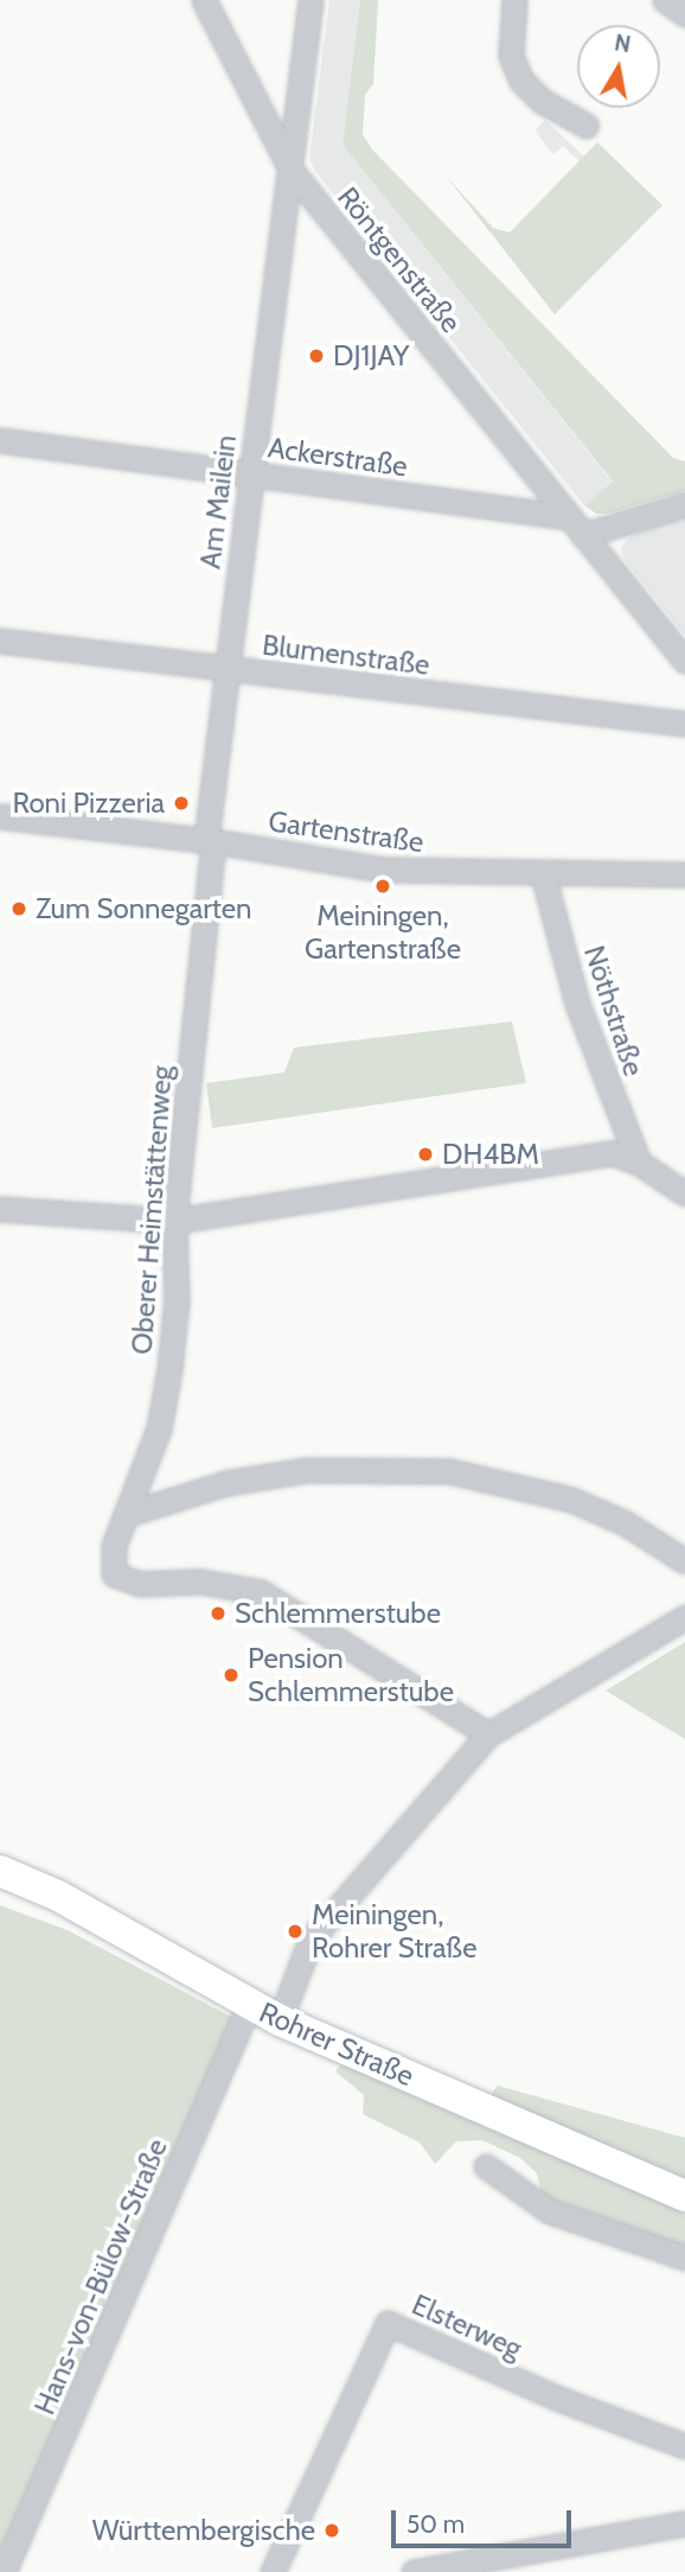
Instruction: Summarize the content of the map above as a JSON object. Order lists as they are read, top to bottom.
{
  "streets": {
    "main road": ["Rohrer Straße"],
    "street": [
      "Röntgenstraße",
      "Ackerstraße",
      "Am Mailein",
      "Blumenstraße",
      "Gartenstraße",
      "Nöthstraße",
      "Oberer Heimstättenweg",
      "Hans-von-Bülow-Straße",
      "Elsterweg"
    ]
  },
  "crossings": [
    ["Röntgenstraße", "Ackerstraße"],
    ["Röntgenstraße", "Am Mailein"],
    ["Ackerstraße", "Am Mailein"],
    ["Am Mailein", "Blumenstraße"],
    ["Am Mailein", "Gartenstraße"],
    ["Am Mailein", "Oberer Heimstättenweg"],
    ["Gartenstraße", "Nöthstraße"],
    ["Gartenstraße", "Oberer Heimstättenweg"],
    ["Rohrer Straße", "Hans-von-Bülow-Straße"]
  ],
  "places": [
    "DJ1JAY",
    "Roni Pizzeria",
    "Meiningen, Gartenstraße",
    "Zum Sonnegarten",
    "DH4BM",
    "Schlemmerstube",
    "Pension Schlemmerstube",
    "Meiningen, Rohrer Straße",
    "Württembergische"
  ],
  "scale_bar": "50 m",
  "north": "top"
}
